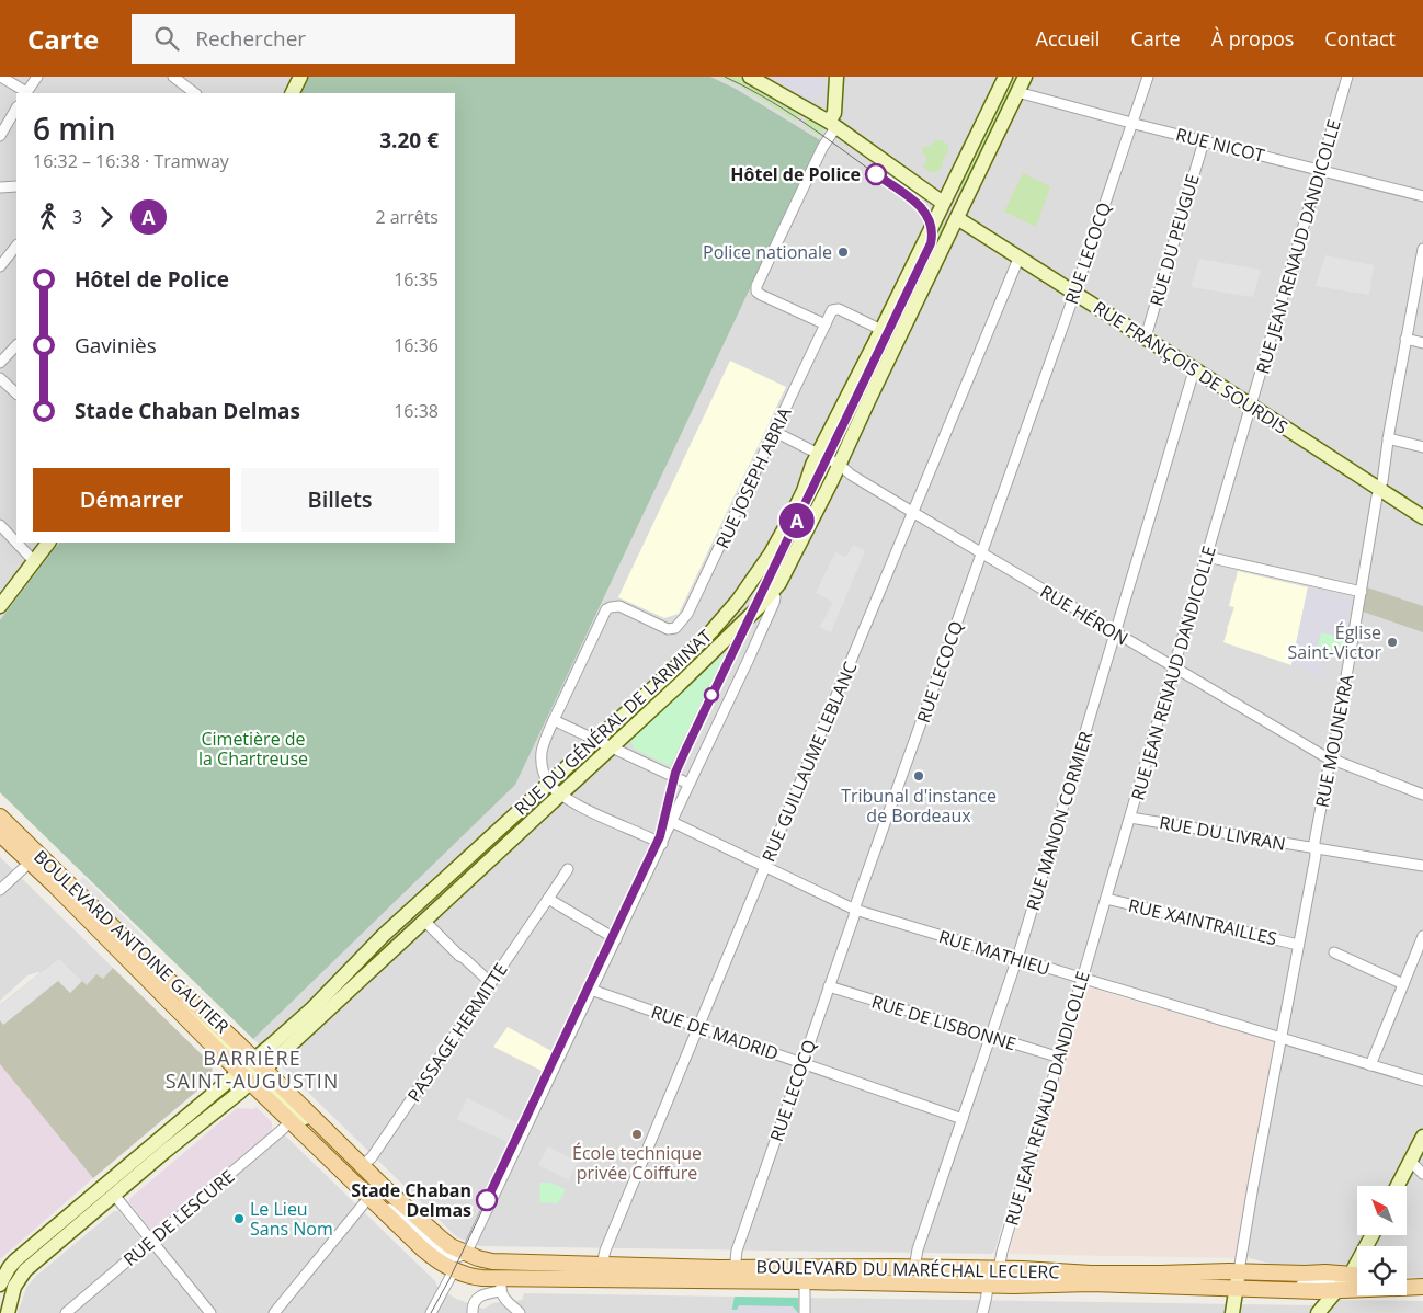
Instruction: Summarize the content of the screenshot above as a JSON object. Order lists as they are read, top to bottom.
{
  "streets": {
    "main road": [
      "RUE FRANÇOIS DE SOURDIS",
      "RUE DU GÉNÉRAL DE LARMINAT",
      "BOULEVARD ANTOINE GAUTIER",
      "BOULEVARD DU MARÉCHAL LECLERC"
    ],
    "street": [
      "RUE NICOT",
      "RUE DU PEUGUE",
      "RUE JEAN RENAUD DANDICOLLE",
      "RUE LECOCQ",
      "RUE JOSEPH ABRIA",
      "RUE HÉRON",
      "RUE MOUNEYRA",
      "RUE GUILLAUME LEBLANC",
      "RUE MANON CORMIER",
      "RUE DU LIVRAN",
      "RUE XAINTRAILLES",
      "RUE MATHIEU",
      "RUE DE LISBONNE",
      "PASSAGE HERMITTE",
      "RUE DE MADRID",
      "RUE DE LESCURE"
    ]
  },
  "crossings": [
    ["RUE NICOT", "RUE DU PEUGUE"],
    ["RUE NICOT", "RUE JEAN RENAUD DANDICOLLE"],
    ["RUE NICOT", "RUE LECOCQ"],
    ["RUE NICOT", "RUE DU GÉNÉRAL DE LARMINAT"],
    ["RUE DU PEUGUE", "RUE FRANÇOIS DE SOURDIS"],
    ["RUE JEAN RENAUD DANDICOLLE", "RUE FRANÇOIS DE SOURDIS"],
    ["RUE JEAN RENAUD DANDICOLLE", "RUE HÉRON"],
    ["RUE JEAN RENAUD DANDICOLLE", "RUE DU LIVRAN"],
    ["RUE JEAN RENAUD DANDICOLLE", "RUE XAINTRAILLES"],
    ["RUE JEAN RENAUD DANDICOLLE", "RUE MATHIEU"],
    ["RUE JEAN RENAUD DANDICOLLE", "RUE DE LISBONNE"],
    ["RUE JEAN RENAUD DANDICOLLE", "BOULEVARD DU MARÉCHAL LECLERC"],
    ["RUE LECOCQ", "RUE FRANÇOIS DE SOURDIS"],
    ["RUE LECOCQ", "RUE HÉRON"],
    ["RUE LECOCQ", "RUE MATHIEU"],
    ["RUE LECOCQ", "RUE DE LISBONNE"],
    ["RUE LECOCQ", "RUE DE MADRID"],
    ["RUE LECOCQ", "BOULEVARD DU MARÉCHAL LECLERC"],
    ["RUE FRANÇOIS DE SOURDIS", "RUE DU GÉNÉRAL DE LARMINAT"],
    ["RUE FRANÇOIS DE SOURDIS", "RUE MOUNEYRA"],
    ["RUE FRANÇOIS DE SOURDIS", "RUE GUILLAUME LEBLANC"],
    ["RUE FRANÇOIS DE SOURDIS", "RUE MANON CORMIER"],
    ["RUE JOSEPH ABRIA", "RUE DU GÉNÉRAL DE LARMINAT"],
    ["RUE HÉRON", "RUE DU GÉNÉRAL DE LARMINAT"],
    ["RUE HÉRON", "RUE MOUNEYRA"],
    ["RUE HÉRON", "RUE GUILLAUME LEBLANC"],
    ["RUE HÉRON", "RUE MANON CORMIER"],
    ["RUE DU GÉNÉRAL DE LARMINAT", "BOULEVARD ANTOINE GAUTIER"],
    ["RUE MOUNEYRA", "RUE DU LIVRAN"],
    ["RUE MOUNEYRA", "RUE XAINTRAILLES"],
    ["RUE MOUNEYRA", "RUE MATHIEU"],
    ["RUE MOUNEYRA", "BOULEVARD DU MARÉCHAL LECLERC"],
    ["RUE GUILLAUME LEBLANC", "RUE MATHIEU"],
    ["RUE GUILLAUME LEBLANC", "RUE DE MADRID"],
    ["RUE GUILLAUME LEBLANC", "BOULEVARD DU MARÉCHAL LECLERC"],
    ["RUE MANON CORMIER", "RUE MATHIEU"],
    ["RUE MANON CORMIER", "RUE DE LISBONNE"],
    ["RUE MANON CORMIER", "RUE DE MADRID"],
    ["RUE MANON CORMIER", "BOULEVARD DU MARÉCHAL LECLERC"],
    ["BOULEVARD ANTOINE GAUTIER", "PASSAGE HERMITTE"],
    ["BOULEVARD ANTOINE GAUTIER", "RUE DE LESCURE"],
    ["BOULEVARD ANTOINE GAUTIER", "BOULEVARD DU MARÉCHAL LECLERC"]
  ],
  "districts": ["BARRIÈRE SAINT-AUGUSTIN"],
  "parks": ["Cimetière de la Chartreuse"],
  "places": [
    "Hôtel de Police",
    "Police nationale",
    "Église Saint-Victor",
    "Tribunal d'instance de Bordeaux",
    "École technique privée Coiffure",
    "Stade Chaban Delmas",
    "Le Lieu Sans Nom"
  ],
  "lines": ["tram line A"],
  "north": "top left",
  "page": {
    "header": "Carte",
    "search": "Rechercher",
    "nav": [
      "Accueil",
      "Carte",
      "À propos",
      "Contact"
    ],
    "on_map": "A",
    "heading": ["6 min", "16:32 – 16:38 · Tramway", "3.20 €"],
    "legs": ["3", "A", "2 arrêts"],
    "list": [
      {
        "name": "Hôtel de Police",
        "value": "16:35"
      },
      {
        "name": "Gaviniès",
        "value": "16:36"
      },
      {
        "name": "Stade Chaban Delmas",
        "value": "16:38"
      }
    ],
    "buttons": ["Démarrer", "Billets"]
  }
}
